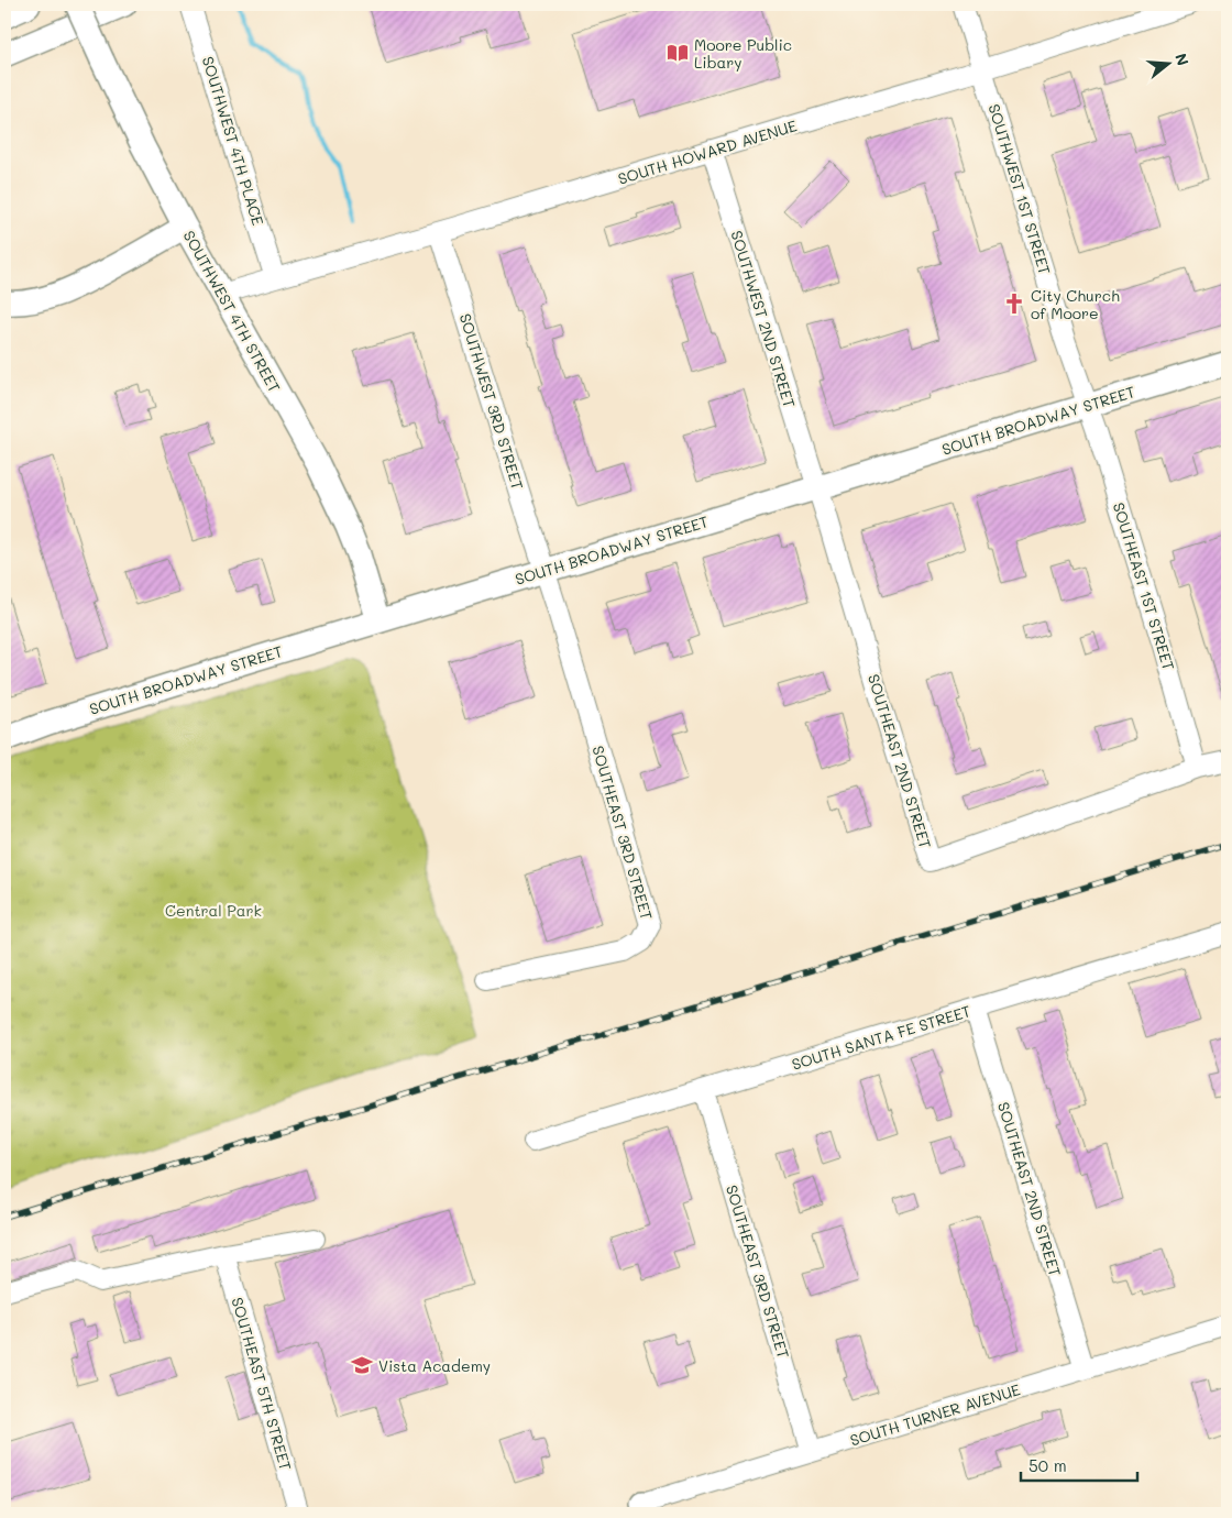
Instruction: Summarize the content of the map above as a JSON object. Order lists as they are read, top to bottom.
{
  "streets": {
    "main road": ["SOUTHWEST 4TH STREET", "SOUTH BROADWAY STREET"],
    "street": [
      "SOUTHWEST 4TH PLACE",
      "SOUTH HOWARD AVENUE",
      "SOUTHWEST 1ST STREET",
      "SOUTHWEST 2ND STREET",
      "SOUTHWEST 3RD STREET",
      "SOUTHEAST 1ST STREET",
      "SOUTHEAST 2ND STREET",
      "SOUTHEAST 3RD STREET",
      "SOUTH SANTA FE STREET",
      "SOUTHEAST 5TH STREET",
      "SOUTH TURNER AVENUE"
    ]
  },
  "crossings": [
    ["SOUTHWEST 4TH PLACE", "SOUTH HOWARD AVENUE"],
    ["SOUTH HOWARD AVENUE", "SOUTHWEST 1ST STREET"],
    ["SOUTH HOWARD AVENUE", "SOUTHWEST 4TH STREET"],
    ["SOUTH HOWARD AVENUE", "SOUTHWEST 2ND STREET"],
    ["SOUTH HOWARD AVENUE", "SOUTHWEST 3RD STREET"],
    ["SOUTHWEST 1ST STREET", "SOUTH BROADWAY STREET"],
    ["SOUTHWEST 1ST STREET", "SOUTHEAST 1ST STREET"],
    ["SOUTHWEST 4TH STREET", "SOUTH BROADWAY STREET"],
    ["SOUTHWEST 2ND STREET", "SOUTH BROADWAY STREET"],
    ["SOUTHWEST 2ND STREET", "SOUTHEAST 2ND STREET"],
    ["SOUTHWEST 3RD STREET", "SOUTH BROADWAY STREET"],
    ["SOUTHWEST 3RD STREET", "SOUTHEAST 3RD STREET"],
    ["SOUTH BROADWAY STREET", "SOUTHEAST 1ST STREET"],
    ["SOUTH BROADWAY STREET", "SOUTHEAST 2ND STREET"],
    ["SOUTH BROADWAY STREET", "SOUTHEAST 3RD STREET"],
    ["SOUTHEAST 1ST STREET", "SOUTHEAST 2ND STREET"],
    ["SOUTHEAST 2ND STREET", "SOUTH SANTA FE STREET"],
    ["SOUTHEAST 2ND STREET", "SOUTH TURNER AVENUE"],
    ["SOUTHEAST 3RD STREET", "SOUTH SANTA FE STREET"],
    ["SOUTHEAST 3RD STREET", "SOUTH TURNER AVENUE"]
  ],
  "parks": ["Central Park"],
  "places": {
    "library": ["Moore Public Libary"],
    "church": ["City Church of Moore"],
    "school or university": ["Vista Academy"]
  },
  "scale_bar": "50 m",
  "north": "right"
}
